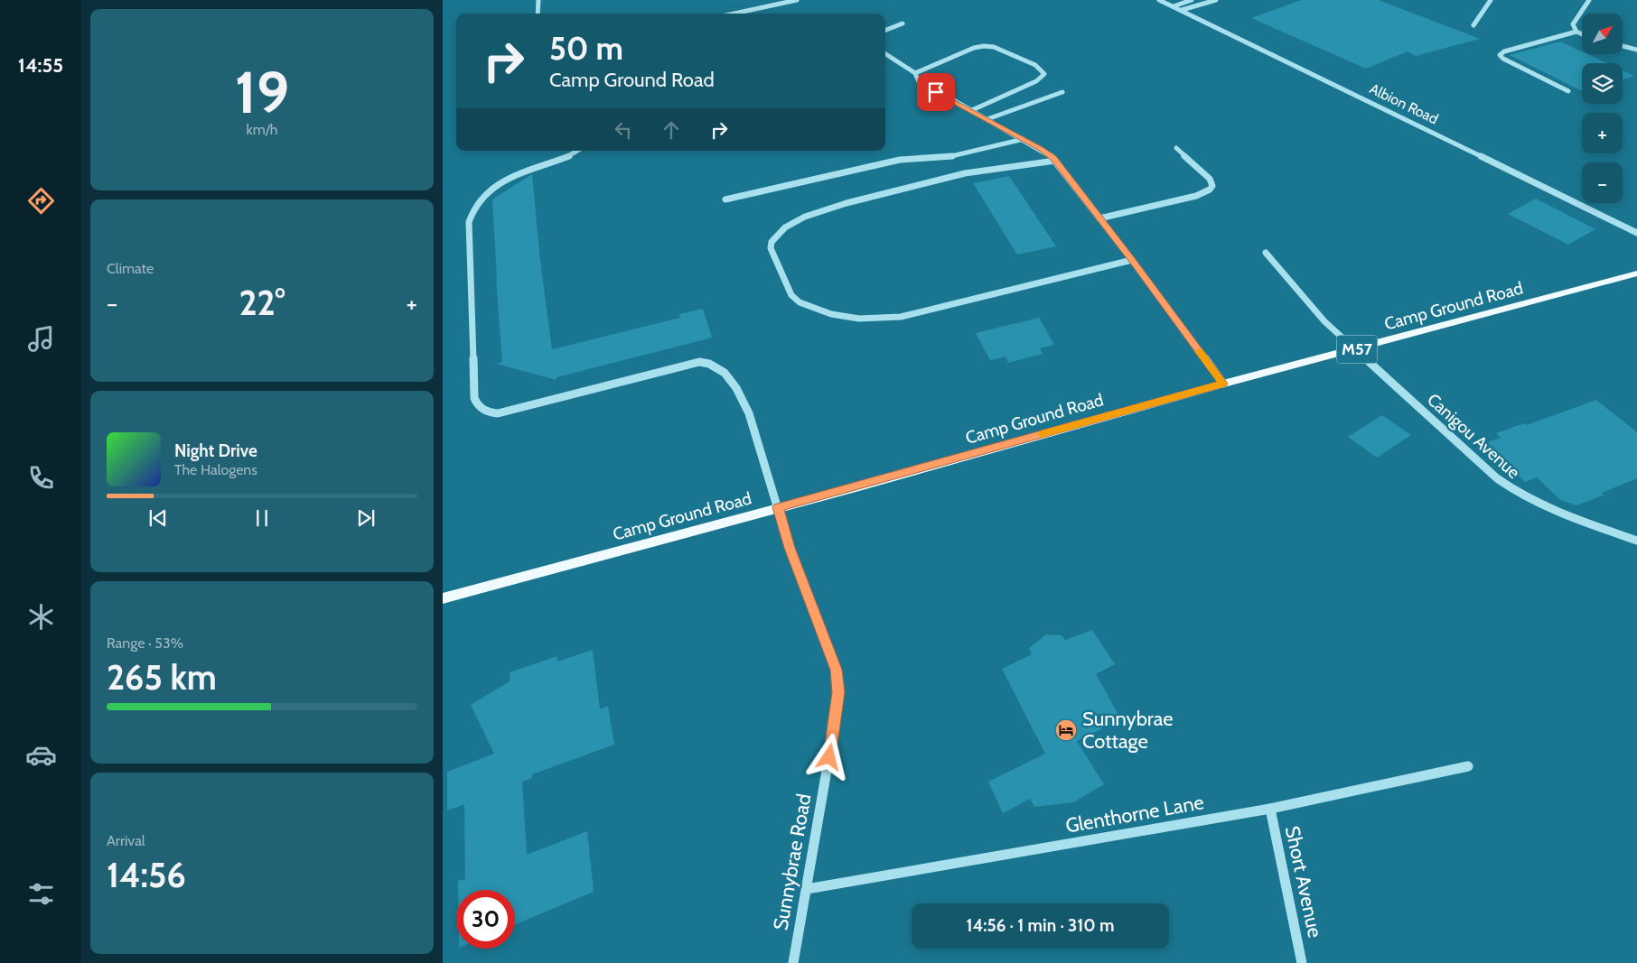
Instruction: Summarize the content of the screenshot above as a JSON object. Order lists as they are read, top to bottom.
{
  "streets": {
    "main road": ["Camp Ground Road", "M57"],
    "street": [
      "Albion Road",
      "Canigou Avenue",
      "Glenthorne Lane",
      "Sunnybrae Road",
      "Short Avenue"
    ]
  },
  "crossings": [
    ["Camp Ground Road", "Canigou Avenue"],
    ["Camp Ground Road", "Sunnybrae Road"],
    ["Glenthorne Lane", "Sunnybrae Road"],
    ["Glenthorne Lane", "Short Avenue"]
  ],
  "places": {
    "hotel": ["Sunnybrae Cottage"]
  },
  "north": "top right",
  "page": {
    "tabs": "14:55",
    "tile": [
      ["19", "km/h"],
      "Climate",
      ["Range · 53%", "265 km"],
      ["Arrival", "14:56"]
    ],
    "map_buttons": ["+", "−"],
    "turn": ["50 m", "Camp Ground Road"],
    "heat": ["−", "22°", "+"],
    "song": ["Night Drive", "The Halogens"],
    "limit": "30",
    "trip": "14:56 · 1 min · 310 m"
  }
}
